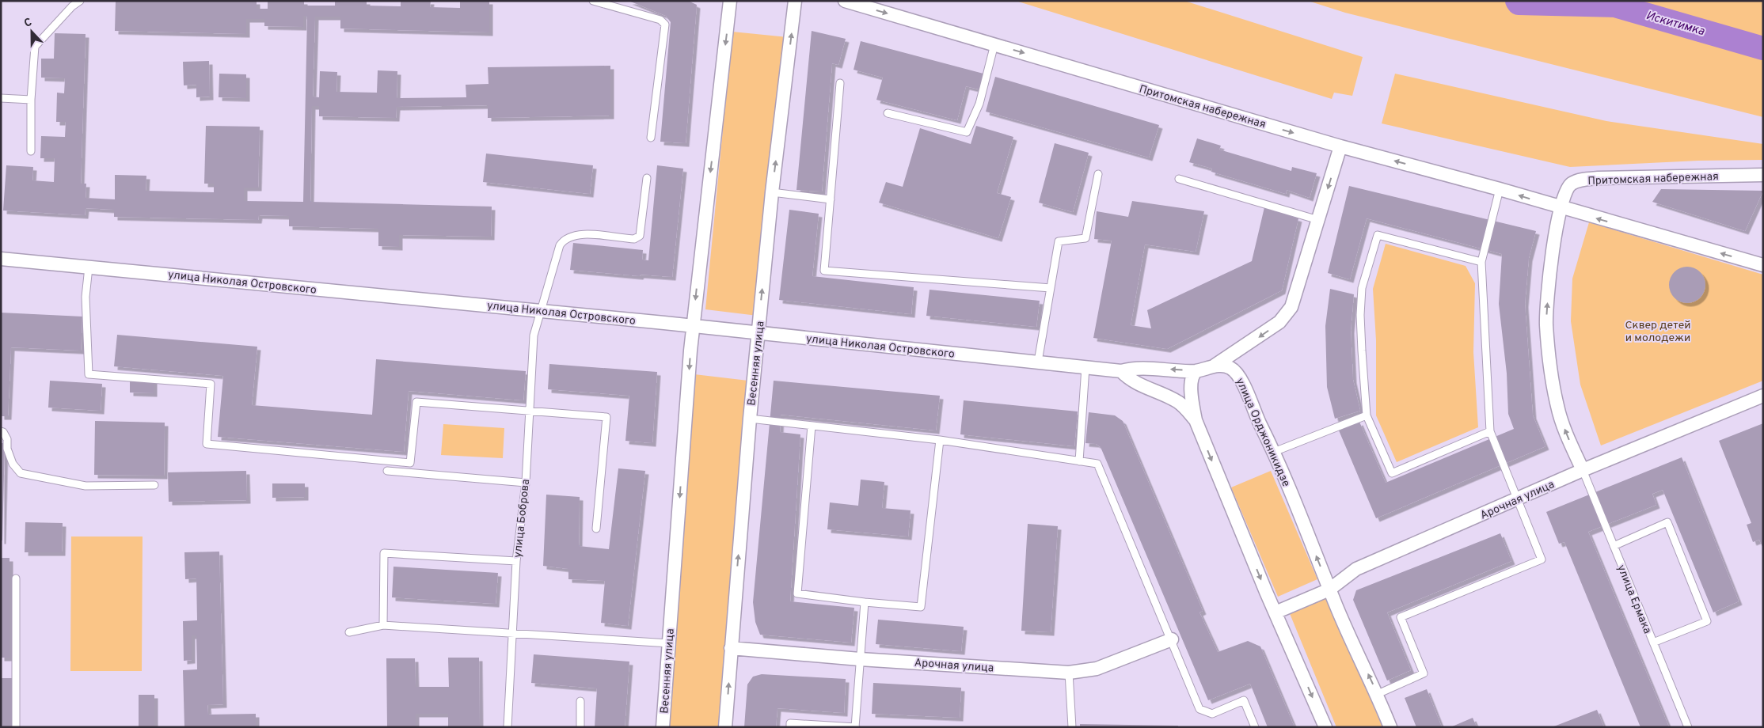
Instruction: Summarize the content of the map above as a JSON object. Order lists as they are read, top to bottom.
{
  "streets": {
    "street": [
      "Притомская набережная",
      "улица Николая Островского",
      "Весенняя улица",
      "улица Орджоникидзе",
      "Арочная улица"
    ],
    "lane": ["улица Боброва", "улица Ермака"]
  },
  "crossings": [
    ["Притомская набережная", "Арочная улица"],
    ["Притомская набережная", "улица Ермака"],
    ["улица Николая Островского", "Весенняя улица"],
    ["улица Николая Островского", "улица Боброва"],
    ["Весенняя улица", "Арочная улица"],
    ["улица Орджоникидзе", "Арочная улица"],
    ["Арочная улица", "улица Ермака"]
  ],
  "water": ["Искитимка"],
  "parks": ["Сквер детей и молодежи"],
  "north": "top"
}
